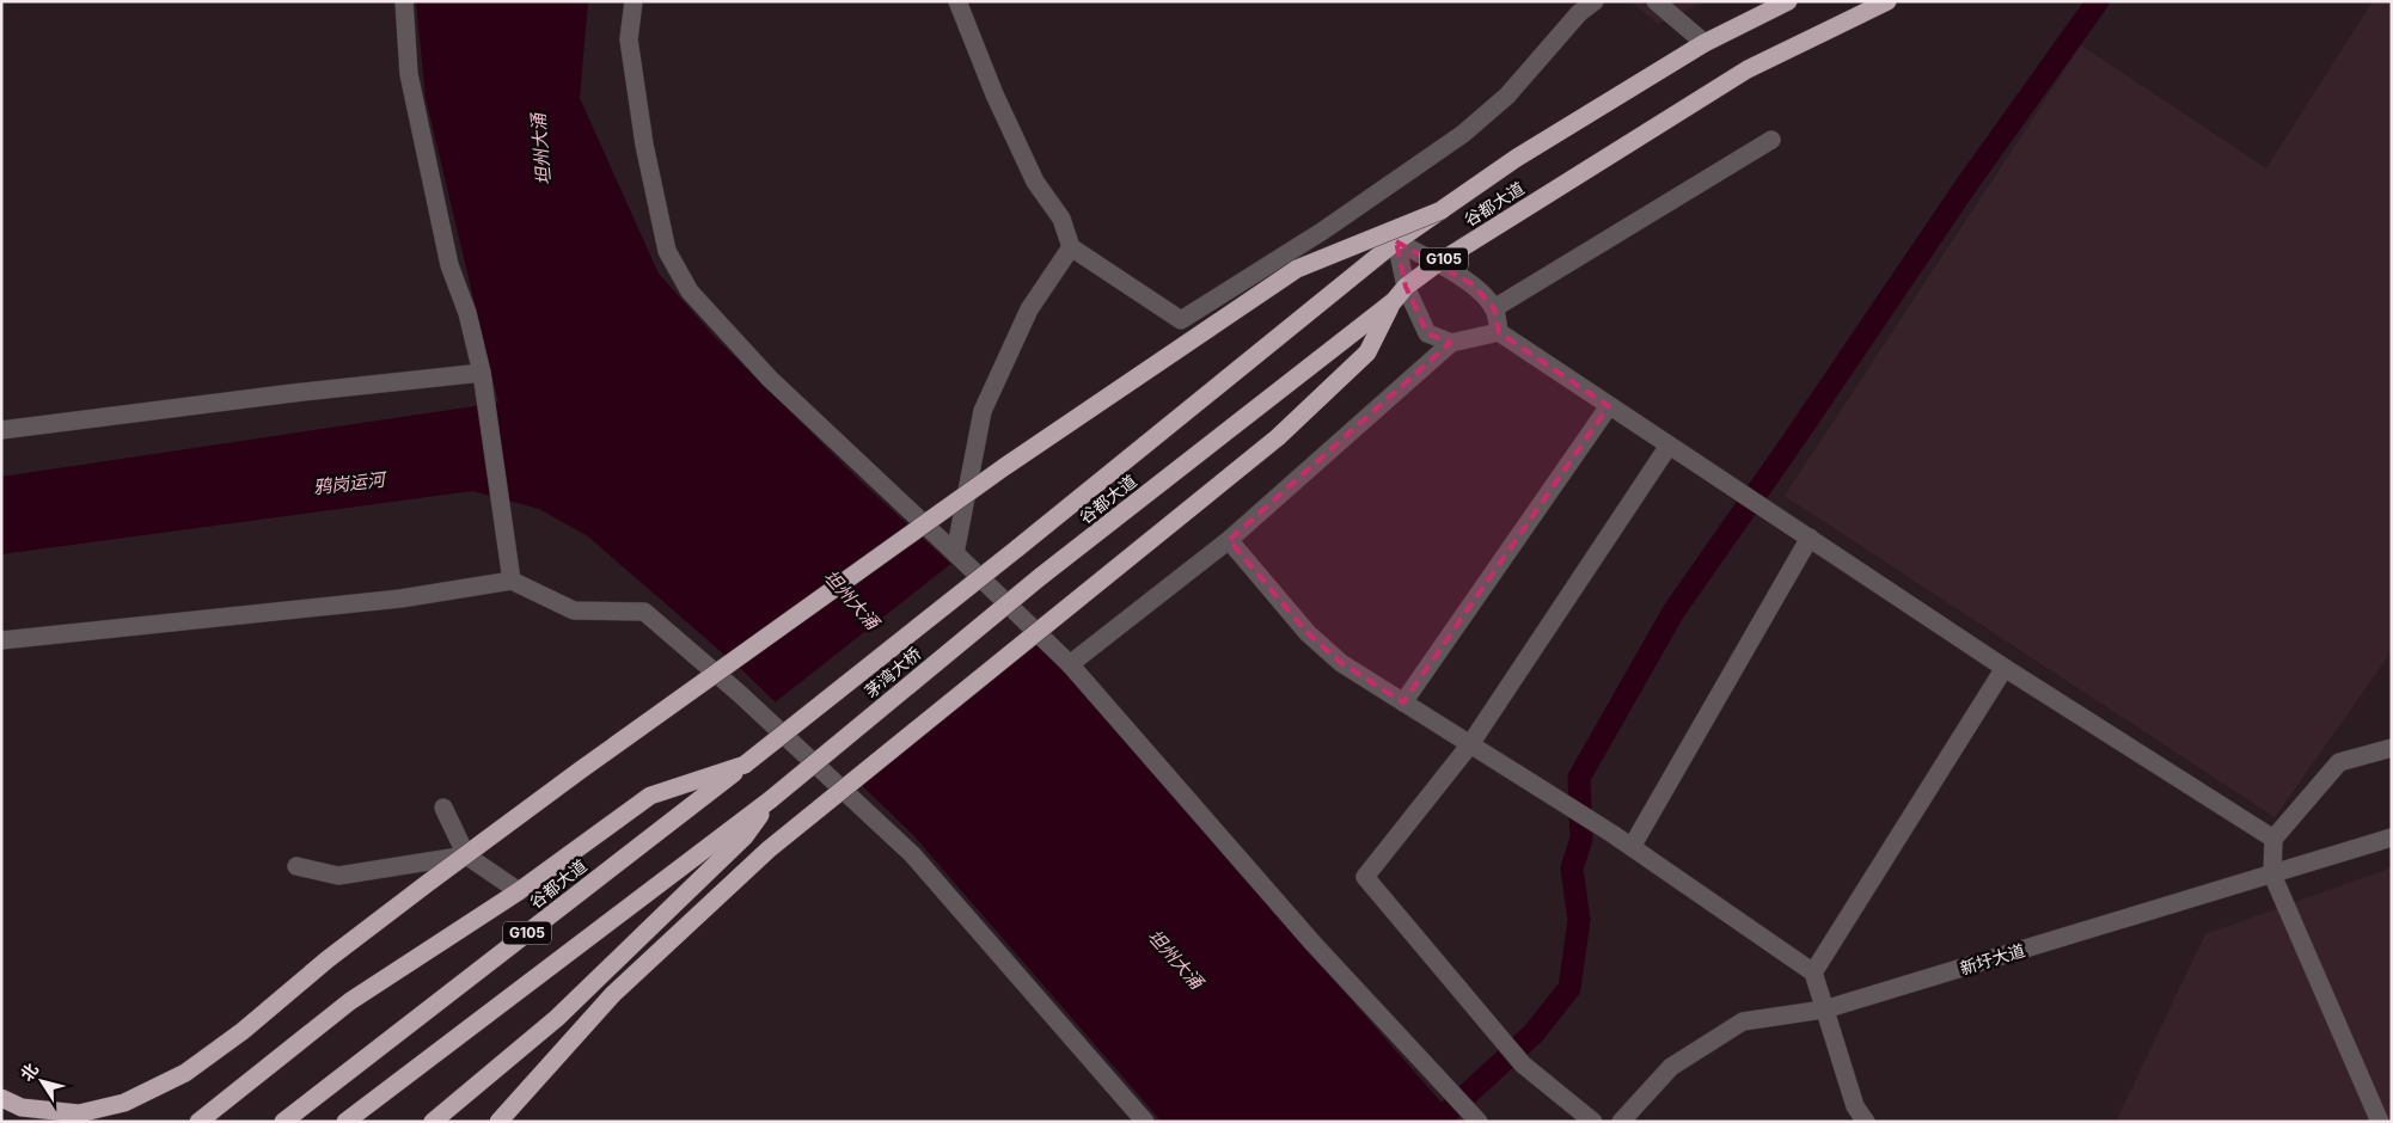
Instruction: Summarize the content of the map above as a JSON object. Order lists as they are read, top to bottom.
{
  "streets": {
    "highway": ["谷都大道", "G105", "茅湾大桥"],
    "street": ["新圩大道"]
  },
  "crossings": [
    ["谷都大道", "茅湾大桥"],
    ["G105", "茅湾大桥"]
  ],
  "water": ["坦州大涌", "鸦岗运河"],
  "north": "top left"
}
